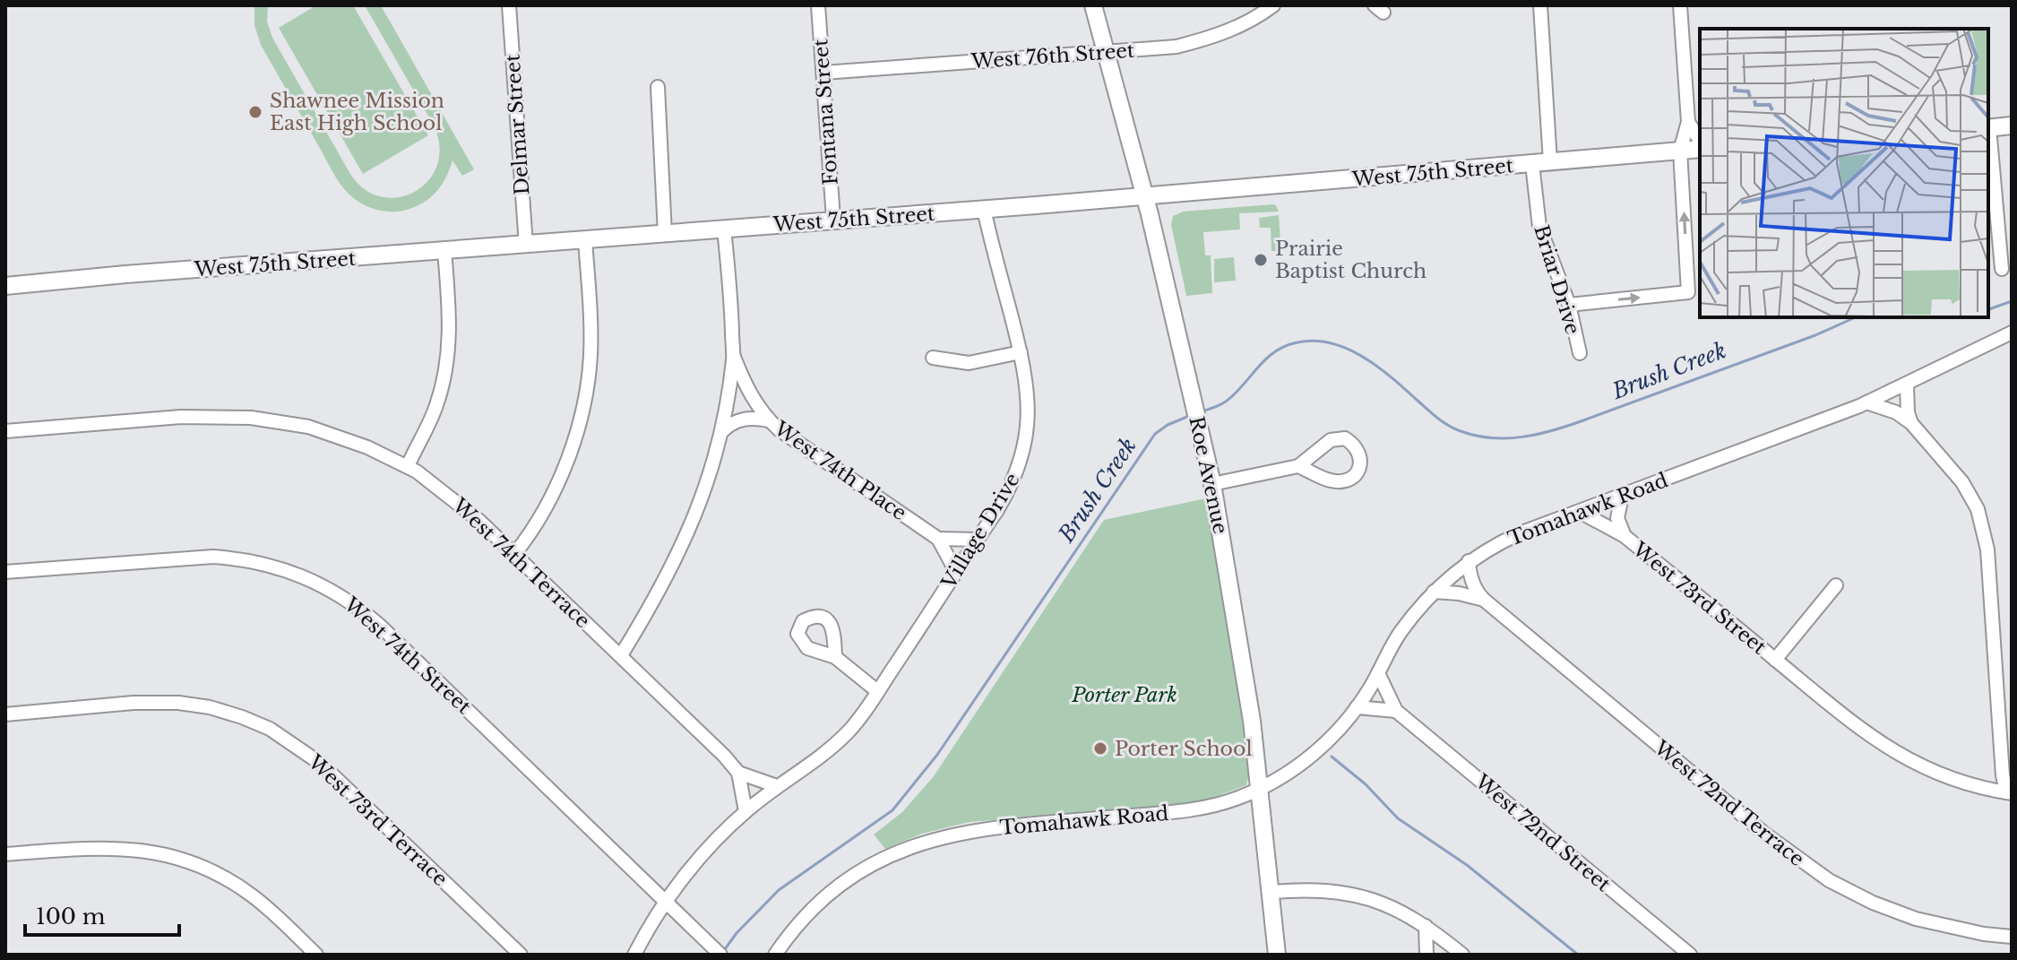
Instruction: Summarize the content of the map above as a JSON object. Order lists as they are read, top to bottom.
{
  "streets": {
    "main road": ["West 75th Street", "Roe Avenue"],
    "street": [
      "West 76th Street",
      "Fontana Street",
      "Delmar Street",
      "Briar Drive",
      "West 74th Place",
      "Tomahawk Road",
      "Village Drive",
      "West 74th Terrace",
      "West 73rd Street",
      "West 74th Street",
      "West 72nd Terrace",
      "West 73rd Terrace",
      "West 72nd Street"
    ]
  },
  "crossings": [
    ["West 76th Street", "Fontana Street"],
    ["West 76th Street", "Roe Avenue"],
    ["Fontana Street", "West 75th Street"],
    ["Delmar Street", "West 75th Street"],
    ["West 75th Street", "Briar Drive"],
    ["West 75th Street", "Roe Avenue"],
    ["West 75th Street", "Village Drive"],
    ["West 74th Place", "Village Drive"],
    ["Roe Avenue", "Tomahawk Road"],
    ["Tomahawk Road", "West 73rd Street"],
    ["Tomahawk Road", "West 72nd Terrace"],
    ["Tomahawk Road", "West 72nd Street"],
    ["Village Drive", "West 74th Terrace"],
    ["Village Drive", "West 74th Street"]
  ],
  "water": ["Brush Creek"],
  "parks": ["Porter Park"],
  "places": ["Shawnee Mission East High School", "Prairie Baptist Church", "Porter School"],
  "scale_bar": "100 m"
}
